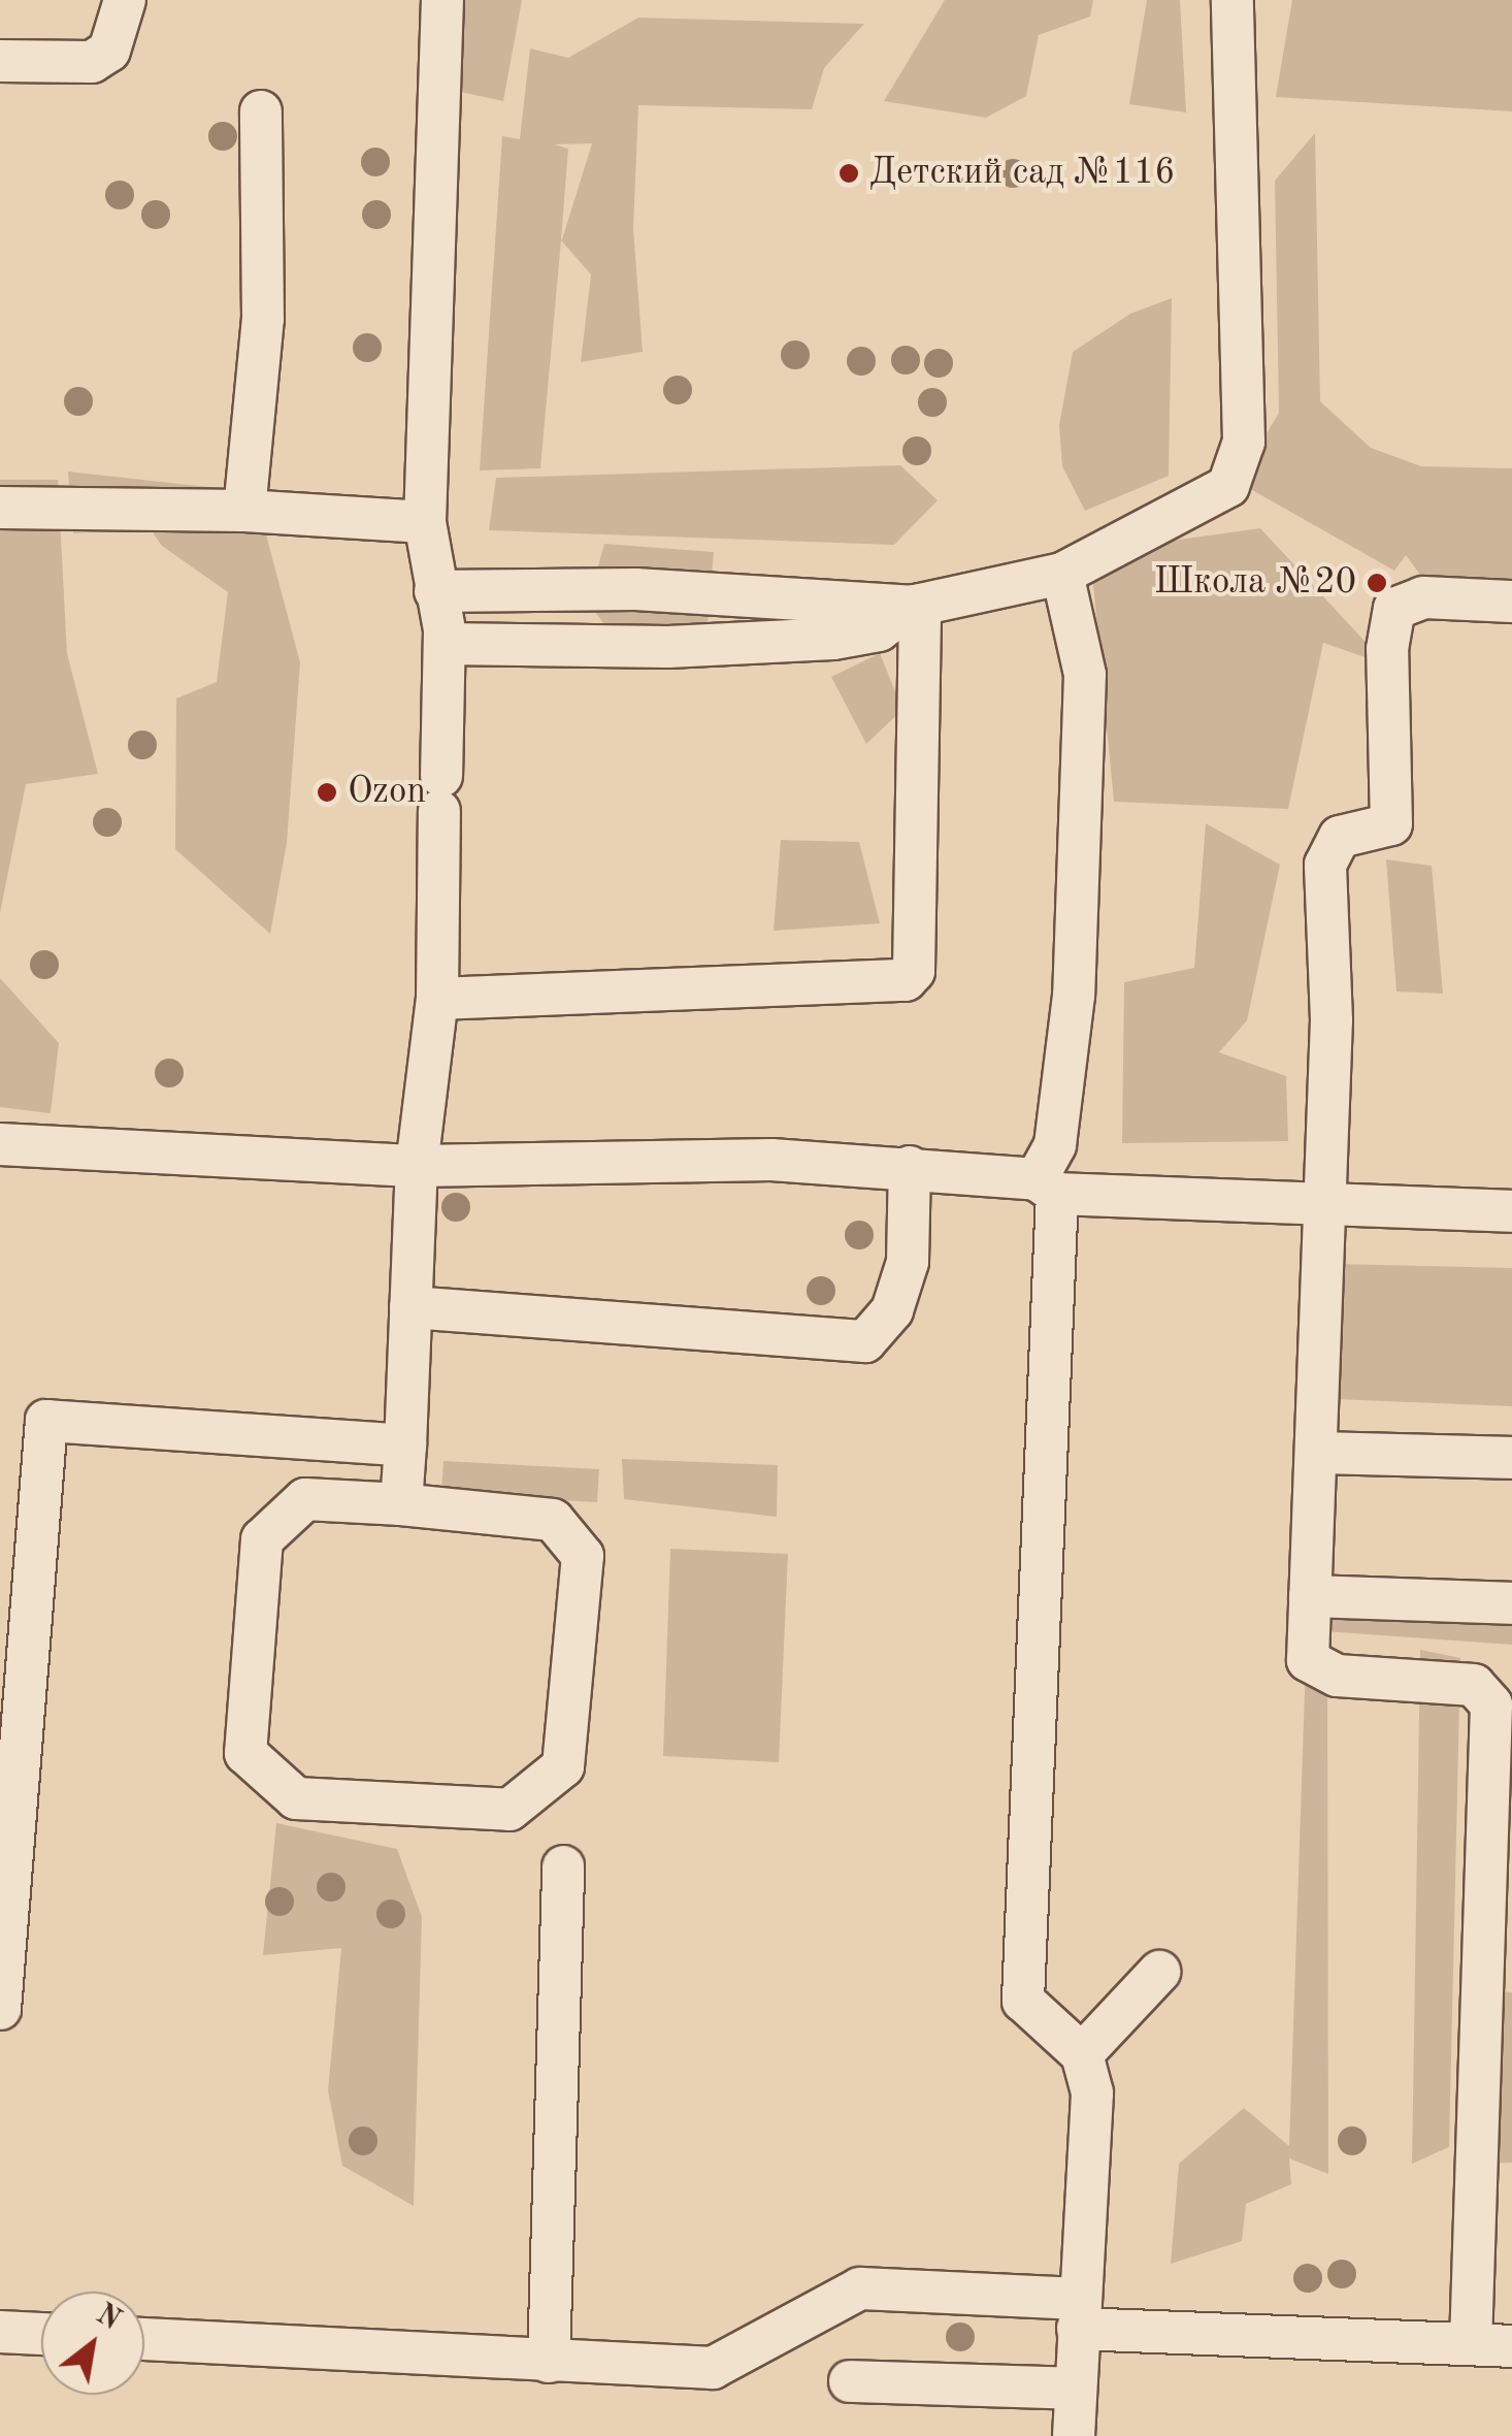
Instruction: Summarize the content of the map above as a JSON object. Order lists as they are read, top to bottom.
{
  "places": ["Детский сад №116", "Школа №20", "Ozon"],
  "north": "top right"
}
